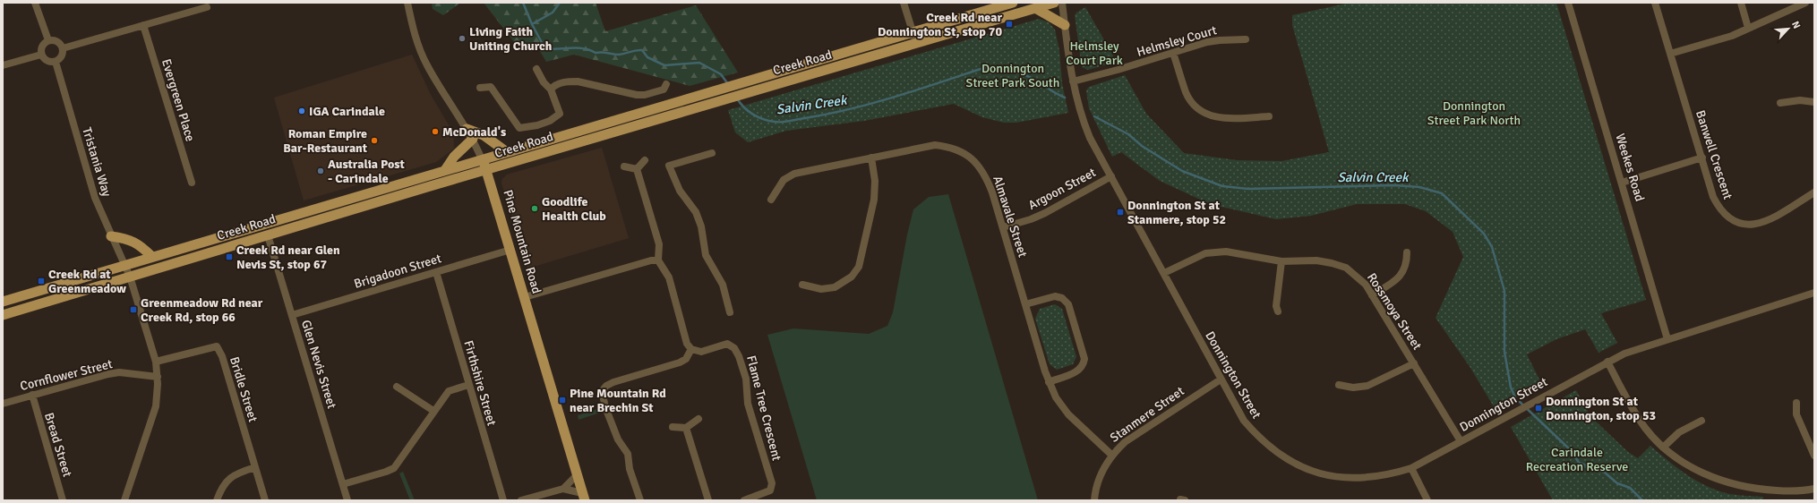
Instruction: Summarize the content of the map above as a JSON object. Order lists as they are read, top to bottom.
{
  "streets": {
    "main road": ["Creek Road", "Pine Mountain Road"],
    "street": [
      "Helmsley Court",
      "Evergreen Place",
      "Banwell Crescent",
      "Tristania Way",
      "Weekes Road",
      "Argoon Street",
      "Almavale Street",
      "Brigadoon Street",
      "Rossmoya Street",
      "Glen Nevis Street",
      "Cornflower Street",
      "Donnington Street",
      "Firthshire Street",
      "Bridle Street",
      "Flame Tree Crescent",
      "Stanmere Street",
      "Bread Street"
    ]
  },
  "crossings": [
    ["Helmsley Court", "Donnington Street"],
    ["Creek Road", "Tristania Way"],
    ["Creek Road", "Pine Mountain Road"],
    ["Creek Road", "Glen Nevis Street"],
    ["Tristania Way", "Cornflower Street"],
    ["Tristania Way", "Bridle Street"],
    ["Weekes Road", "Donnington Street"],
    ["Argoon Street", "Almavale Street"],
    ["Argoon Street", "Donnington Street"],
    ["Almavale Street", "Stanmere Street"],
    ["Pine Mountain Road", "Brigadoon Street"],
    ["Brigadoon Street", "Glen Nevis Street"],
    ["Brigadoon Street", "Firthshire Street"],
    ["Rossmoya Street", "Donnington Street"],
    ["Cornflower Street", "Bread Street"],
    ["Donnington Street", "Stanmere Street"]
  ],
  "water": ["Salvin Creek"],
  "parks": [
    "Helmsley Court Park",
    "Donnington Street Park South",
    "Donnington Street Park North",
    "Carindale Recreation Reserve"
  ],
  "places": {
    "transit": [
      "Creek Rd near Donnington St, stop 70",
      "Donnington St at Stanmere, stop 52",
      "Creek Rd near Glen Nevis St, stop 67",
      "Creek Rd at Greenmeadow",
      "Greenmeadow Rd near Creek Rd, stop 66",
      "Pine Mountain Rd near Brechin St",
      "Donnington St at Donnington, stop 53"
    ],
    "other": [
      "Living Faith Uniting Church",
      "IGA Carindale",
      "McDonald's",
      "Roman Empire Bar-Restaurant",
      "Australia Post - Carindale",
      "Goodlife Health Club"
    ]
  },
  "north": "top right"
}
